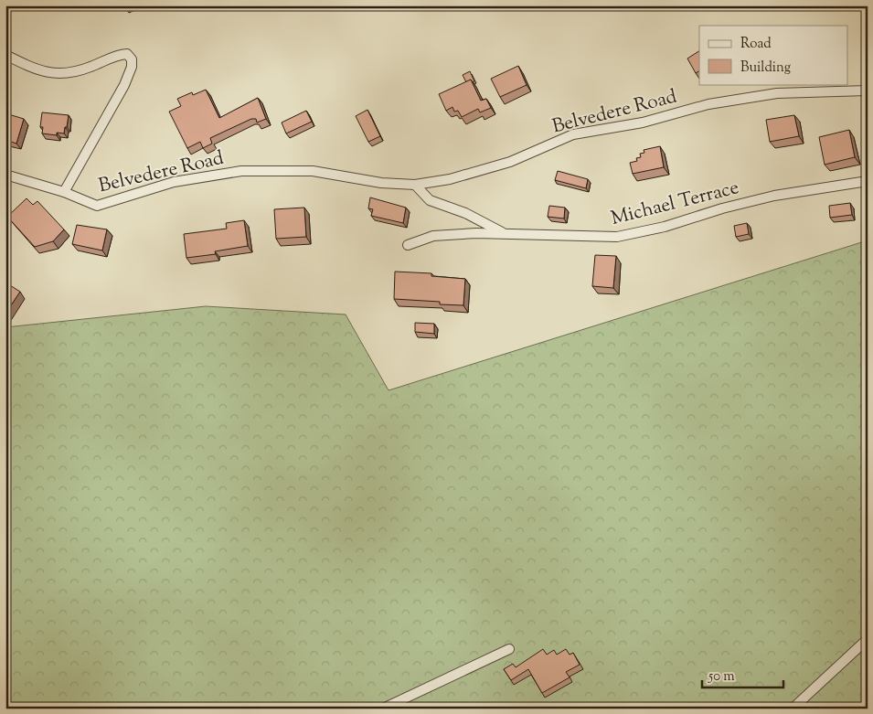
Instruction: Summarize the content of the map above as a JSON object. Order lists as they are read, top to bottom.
{
  "streets": {
    "street": ["Belvedere Road", "Michael Terrace"]
  },
  "legend": ["Road", "Building"],
  "scale_bar": "50 m"
}
